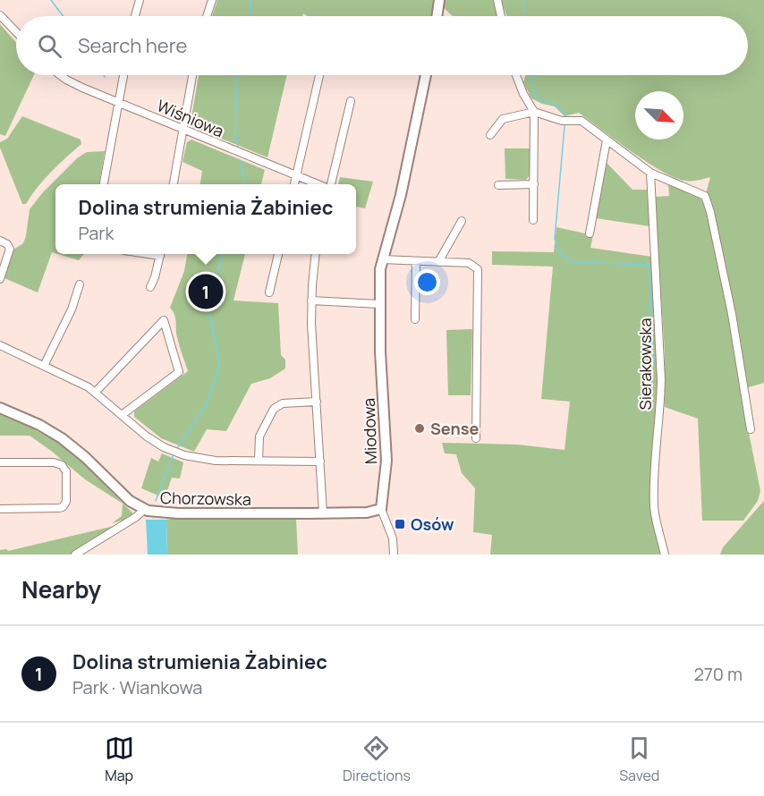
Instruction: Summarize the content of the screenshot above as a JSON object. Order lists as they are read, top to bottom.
{
  "streets": {
    "street": [
      "Wiśniowa",
      "Sierakowska",
      "Miodowa",
      "Chorzowska"
    ]
  },
  "crossings": [
    ["Miodowa", "Chorzowska"]
  ],
  "places": {
    "other": ["Sense"],
    "transit": ["Osów"]
  },
  "north": "bottom right",
  "page": {
    "search": "Search here",
    "popup": ["Dolina strumienia Żabiniec", "Park"],
    "pins": "1",
    "heading": "Nearby",
    "list": [
      {
        "mark": "1",
        "name": "Dolina strumienia Żabiniec",
        "note": "Park · Wiankowa",
        "value": "270 m"
      }
    ],
    "nav": ["Map", "Directions", "Saved"]
  }
}
